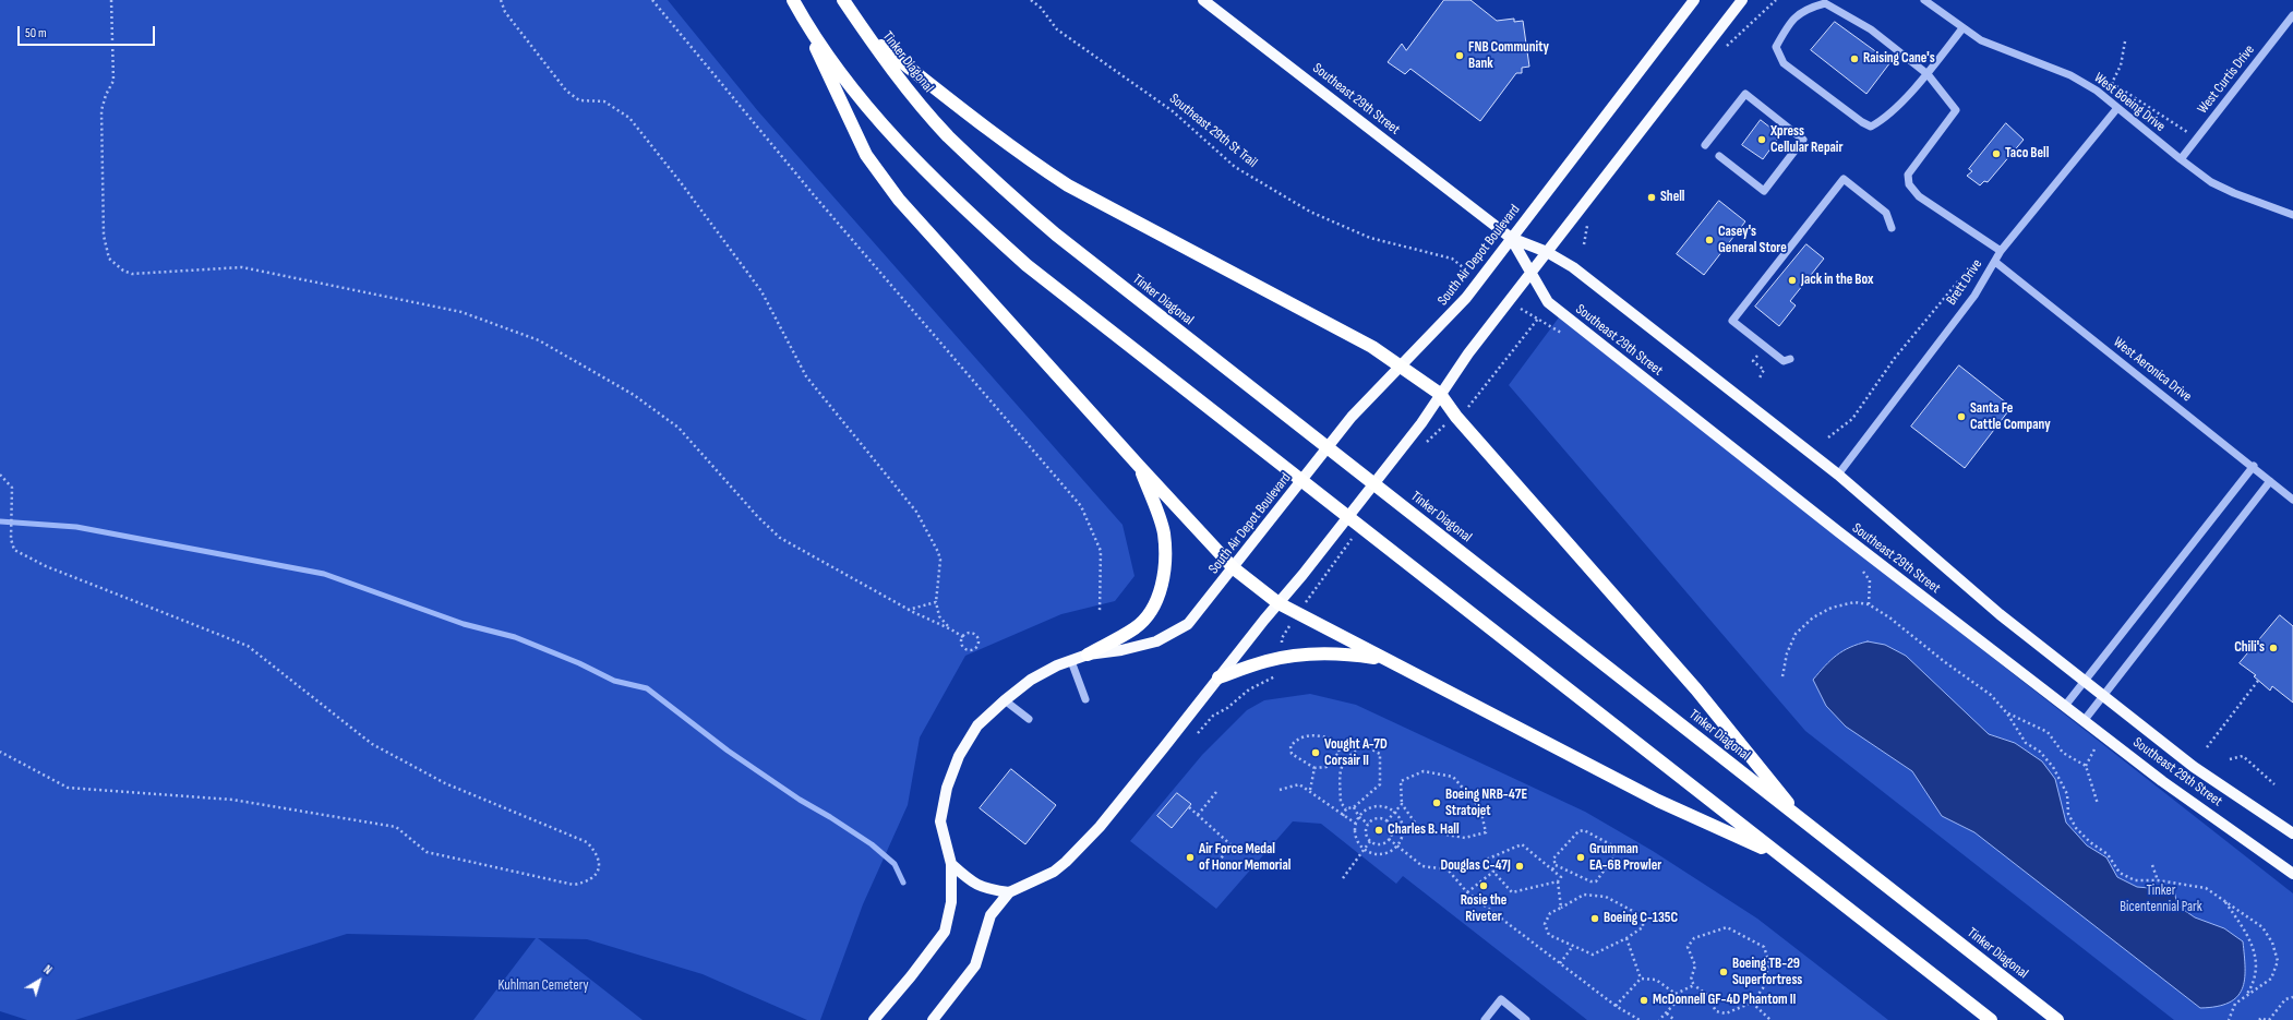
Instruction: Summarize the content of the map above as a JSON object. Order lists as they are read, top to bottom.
{
  "streets": {
    "highway": ["Tinker Diagonal"],
    "main road": ["Southeast 29th Street", "South Air Depot Boulevard"],
    "street": [
      "West Curtis Drive",
      "West Boeing Drive",
      "Brett Drive",
      "West Aeronica Drive"
    ],
    "path": ["Southeast 29th St Trail"]
  },
  "crossings": [
    ["West Curtis Drive", "West Boeing Drive"],
    ["Southeast 29th Street", "South Air Depot Boulevard"],
    ["Southeast 29th Street", "Brett Drive"],
    ["West Boeing Drive", "Brett Drive"],
    ["Southeast 29th St Trail", "South Air Depot Boulevard"],
    ["Brett Drive", "West Aeronica Drive"]
  ],
  "parks": ["Tinker Bicentennial Park", "Kuhlman Cemetery"],
  "places": [
    "FNB Community Bank",
    "Raising Cane's",
    "Xpress Cellular Repair",
    "Taco Bell",
    "Shell",
    "Casey's General Store",
    "Jack in the Box",
    "Santa Fe Cattle Company",
    "Chili's",
    "Vought A-7D Corsair II",
    "Boeing NRB-47E Stratojet",
    "Charles B. Hall",
    "Air Force Medal of Honor Memorial",
    "Grumman EA-6B Prowler",
    "Douglas C-47J",
    "Rosie the Riveter",
    "Boeing C-135C",
    "Boeing TB-29 Superfortress",
    "McDonnell GF-4D Phantom II"
  ],
  "scale_bar": "50 m",
  "north": "top right"
}
